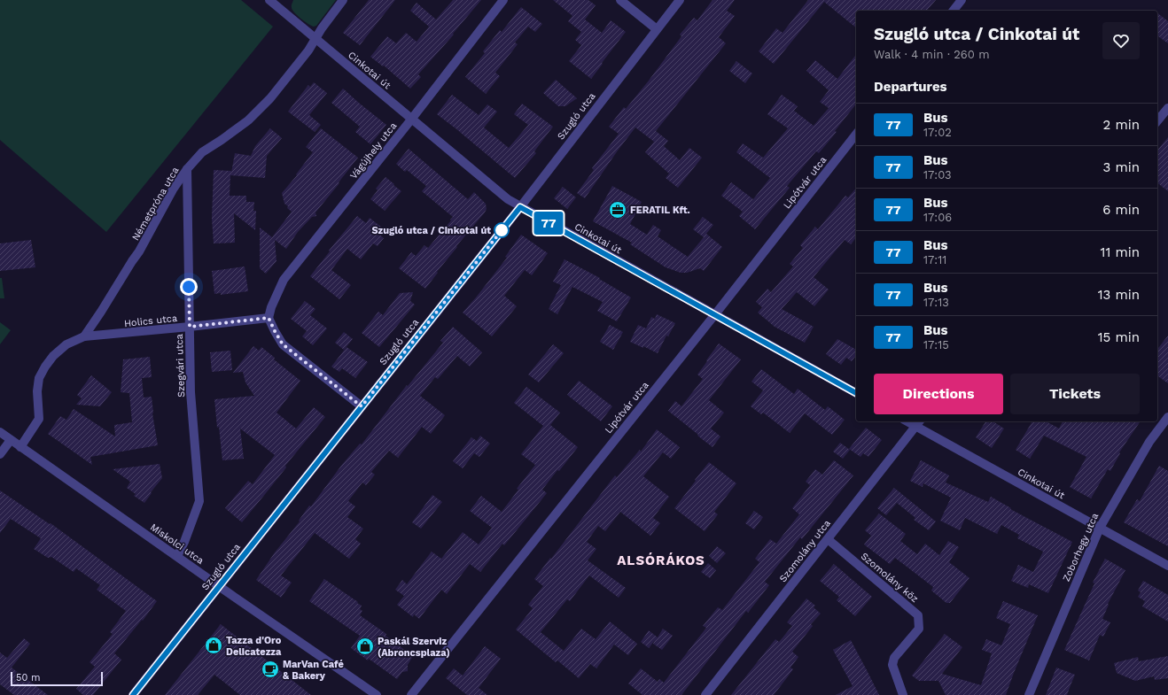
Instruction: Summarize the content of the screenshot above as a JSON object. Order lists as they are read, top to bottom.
{
  "streets": {
    "street": [
      "Cinkotai út",
      "Szugló utca",
      "Vágújhely utca",
      "Lipótvár utca",
      "Németpróna utca",
      "Holics utca",
      "Szegvári utca",
      "Miskolci utca",
      "Zoborhegy utca",
      "Szomolány utca",
      "Szomolány köz"
    ]
  },
  "crossings": [
    ["Cinkotai út", "Szugló utca"],
    ["Cinkotai út", "Vágújhely utca"],
    ["Cinkotai út", "Lipótvár utca"],
    ["Cinkotai út", "Németpróna utca"],
    ["Cinkotai út", "Zoborhegy utca"],
    ["Cinkotai út", "Szomolány utca"],
    ["Szugló utca", "Miskolci utca"],
    ["Vágújhely utca", "Holics utca"],
    ["Németpróna utca", "Holics utca"],
    ["Németpróna utca", "Szegvári utca"],
    ["Holics utca", "Szegvári utca"],
    ["Holics utca", "Miskolci utca"],
    ["Szegvári utca", "Miskolci utca"],
    ["Szomolány utca", "Szomolány köz"]
  ],
  "districts": ["ALSÓRÁKOS"],
  "places": {
    "office": ["FERATIL Kft."],
    "other": ["Szugló utca / Cinkotai út"],
    "shop": ["Tazza d'Oro Delicatezza", "Paskál Szerviz (Abroncsplaza)"],
    "cafe": ["MarVan Café & Bakery"]
  },
  "lines": ["bus line 77"],
  "scale_bar": "50 m",
  "page": {
    "on_map": "77",
    "heading": [
      ["Szugló utca / Cinkotai út", "Walk · 4 min · 260 m"],
      "Departures"
    ],
    "list": [
      {
        "mark": "77",
        "name": "Bus",
        "note": "17:02",
        "value": "2 min"
      },
      {
        "mark": "77",
        "name": "Bus",
        "note": "17:03",
        "value": "3 min"
      },
      {
        "mark": "77",
        "name": "Bus",
        "note": "17:06",
        "value": "6 min"
      },
      {
        "mark": "77",
        "name": "Bus",
        "note": "17:11",
        "value": "11 min"
      },
      {
        "mark": "77",
        "name": "Bus",
        "note": "17:13",
        "value": "13 min"
      },
      {
        "mark": "77",
        "name": "Bus",
        "note": "17:15",
        "value": "15 min"
      }
    ],
    "buttons": ["Directions", "Tickets"],
    "scale": "50 m"
  }
}
